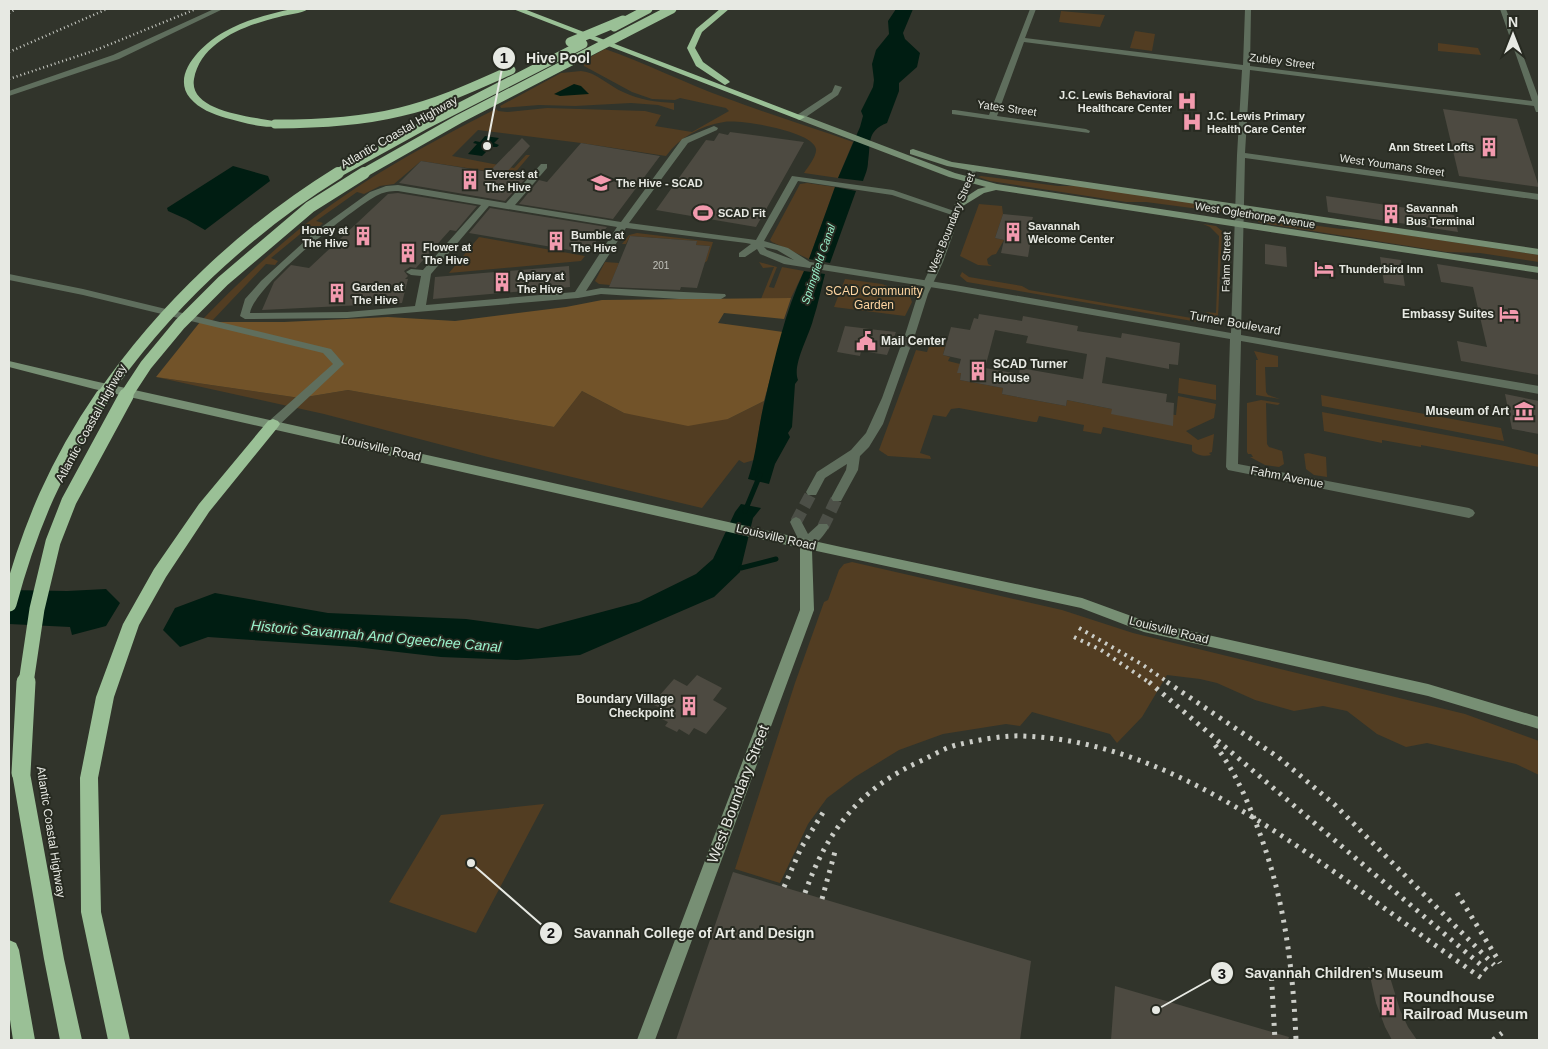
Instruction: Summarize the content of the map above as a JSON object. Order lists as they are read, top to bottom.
{
  "streets": {
    "highway": ["Atlantic Coastal Highway"],
    "main road": ["West Oglethorpe Avenue", "West Boundary Street", "Louisville Road"],
    "street": [
      "Zubley Street",
      "Yates Street",
      "West Youmans Street",
      "Fahm Street",
      "Turner Boulevard",
      "Fahm Avenue"
    ]
  },
  "crossings": [
    ["Zubley Street", "Fahm Street"],
    ["West Youmans Street", "Fahm Street"],
    ["West Oglethorpe Avenue", "West Boundary Street"],
    ["West Oglethorpe Avenue", "Fahm Street"],
    ["West Boundary Street", "Turner Boulevard"],
    ["West Boundary Street", "Louisville Road"],
    ["Fahm Street", "Turner Boulevard"],
    ["Fahm Street", "Fahm Avenue"],
    ["Turner Boulevard", "Fahm Avenue"]
  ],
  "water": ["Springfield Canal", "Historic Savannah And Ogeechee Canal"],
  "parks": ["SCAD Community Garden"],
  "places": {
    "hospital": ["J.C. Lewis Behavioral Healthcare Center", "J.C. Lewis Primary Health Care Center"],
    "other": ["Hive Pool", "Savannah College of Art and Design", "Savannah Children's Museum"],
    "building": [
      "Ann Street Lofts",
      "Everest at The Hive",
      "Savannah Bus Terminal",
      "Savannah Welcome Center",
      "Honey at The Hive",
      "Bumble at The Hive",
      "Flower at The Hive",
      "Apiary at The Hive",
      "Garden at The Hive",
      "SCAD Turner House",
      "Boundary Village Checkpoint",
      "Roundhouse Railroad Museum"
    ],
    "school or university": ["The Hive - SCAD"],
    "sports": ["SCAD Fit"],
    "hotel": ["Thunderbird Inn", "Embassy Suites"],
    "public building": ["Mail Center"],
    "museum": ["Museum of Art"]
  },
  "house_numbers": ["201"],
  "north": "top"
}
